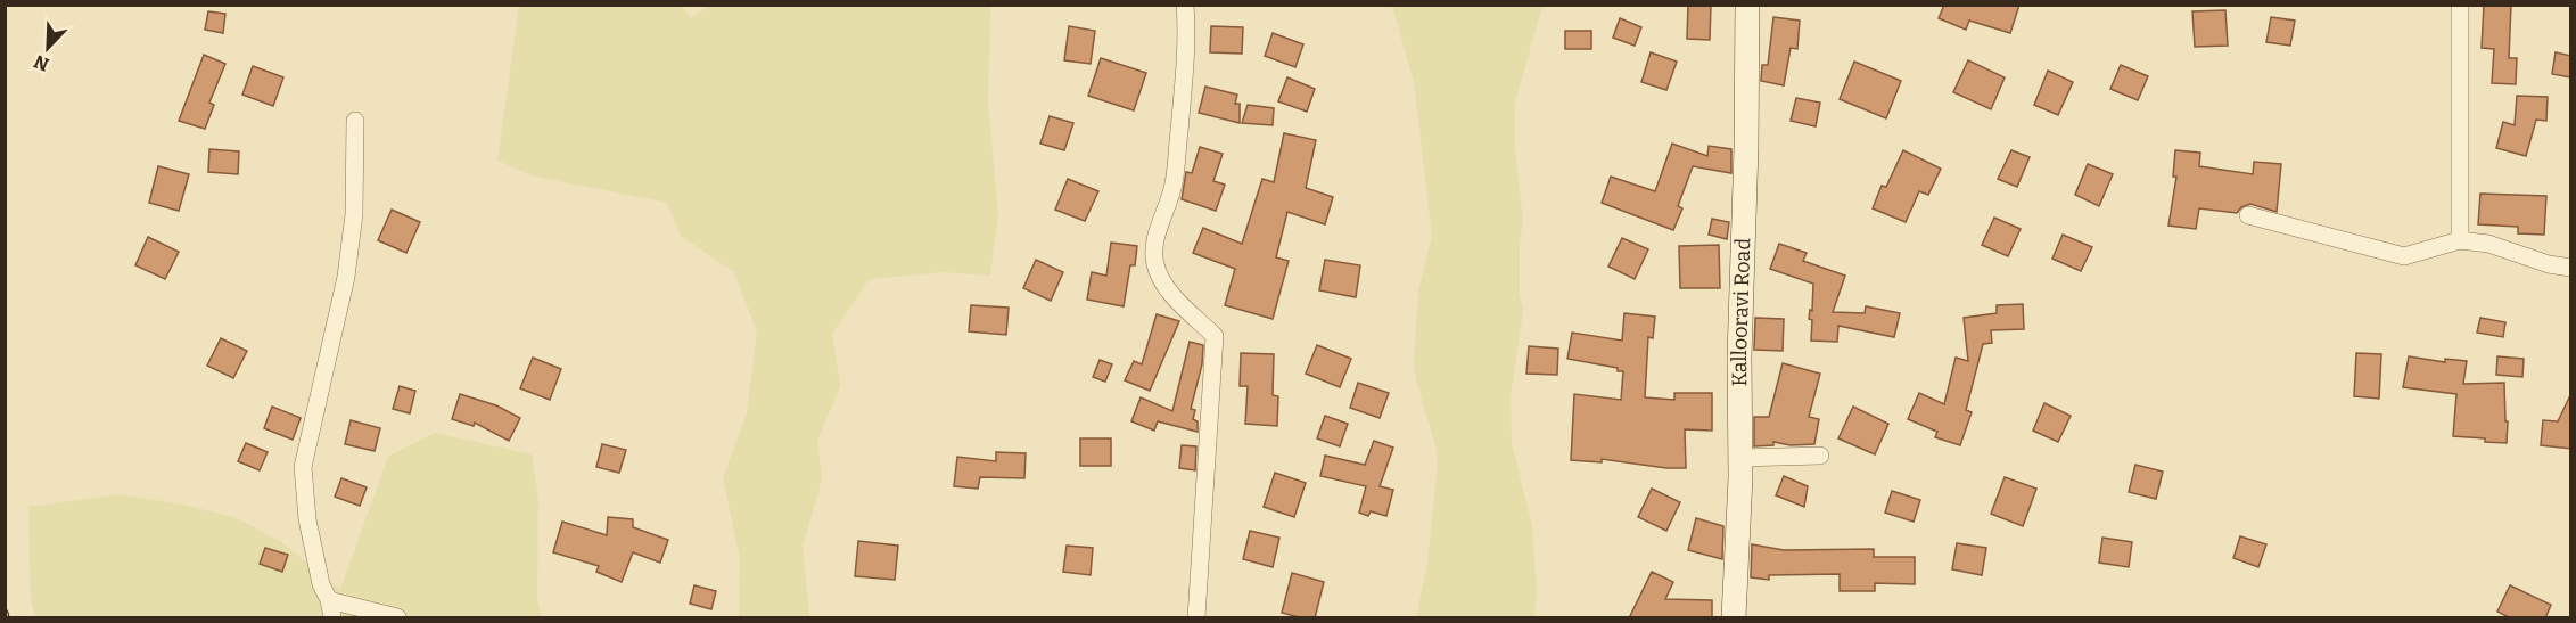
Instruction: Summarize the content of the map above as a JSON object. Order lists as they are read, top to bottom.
{
  "streets": {
    "main road": ["Kallooravi Road"]
  },
  "north": "bottom left"
}
